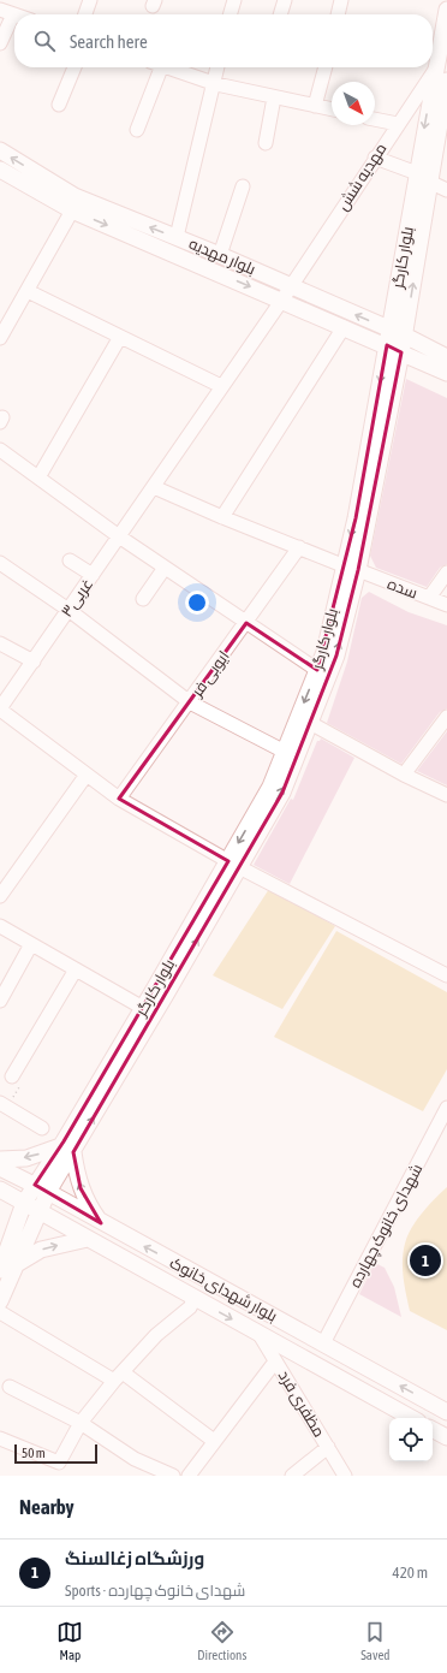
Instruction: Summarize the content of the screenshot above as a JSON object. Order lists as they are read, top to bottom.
{
  "streets": {
    "main road": ["بلوار مهدیه", "بلوار کارگر", "بلوار شهدای خانوک"],
    "street": [
      "مهدیه شش",
      "سده",
      "غربی۳",
      "ایوبی فر",
      "شهدای خانوک چهارده",
      "مظفری فرد"
    ]
  },
  "crossings": [
    ["مهدیه شش", "بلوار مهدیه"],
    ["مهدیه شش", "بلوار کارگر"],
    ["مهدیه شش", "غربی۳"],
    ["بلوار مهدیه", "بلوار کارگر"],
    ["بلوار کارگر", "سده"],
    ["بلوار کارگر", "بلوار شهدای خانوک"],
    ["سده", "غربی۳"],
    ["سده", "ایوبی فر"],
    ["شهدای خانوک چهارده", "بلوار شهدای خانوک"],
    ["بلوار شهدای خانوک", "مظفری فرد"]
  ],
  "scale_bar": "50 m",
  "north": "bottom right",
  "page": {
    "search": "Search here",
    "pins": "1",
    "scale": "50 m",
    "heading": "Nearby",
    "list": [
      {
        "mark": "1",
        "name": "ورزشگاه زغالسنگ",
        "note": "Sports · شهدای خانوک چهارده",
        "value": "420 m"
      }
    ],
    "nav": ["Map", "Directions", "Saved"]
  }
}
